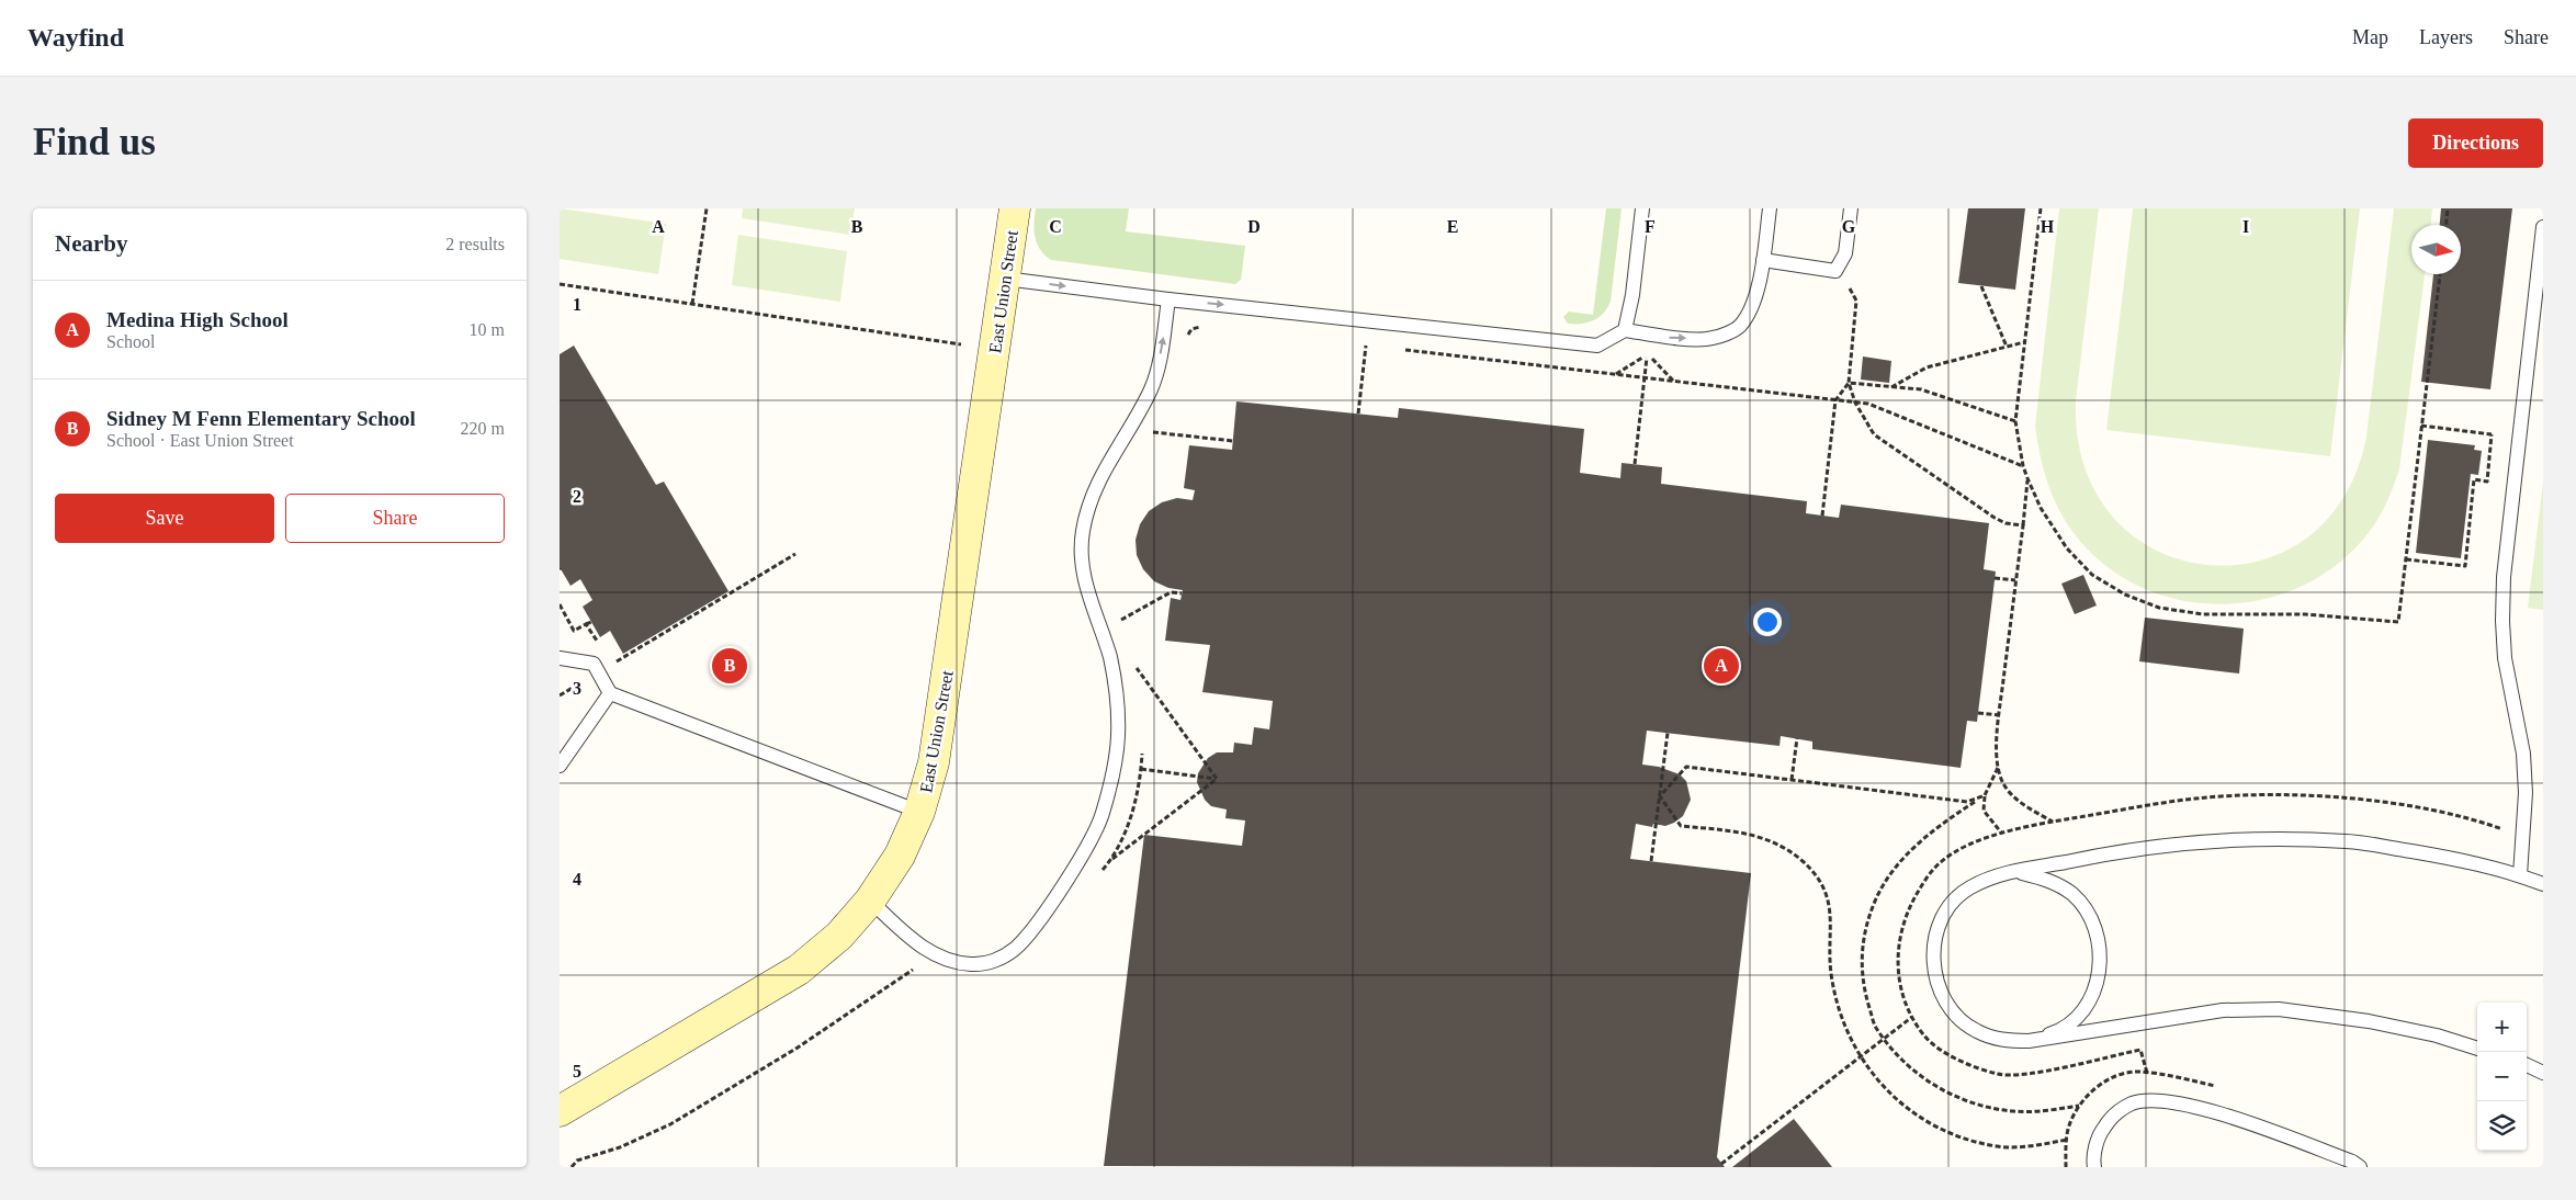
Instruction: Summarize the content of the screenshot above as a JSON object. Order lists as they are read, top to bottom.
{
  "streets": {
    "street": ["East Union Street"]
  },
  "north": "right",
  "page": {
    "header": "Wayfind",
    "nav": ["Map", "Layers", "Share"],
    "buttons": [
      "Directions",
      ["Save", "Share"]
    ],
    "title": "Find us",
    "heading": ["Nearby", "2 results"],
    "list": [
      {
        "mark": "A",
        "name": "Medina High School",
        "note": "School",
        "value": "10 m"
      },
      {
        "mark": "B",
        "name": "Sidney M Fenn Elementary School",
        "note": "School · East Union Street",
        "value": "220 m"
      }
    ],
    "pins": ["A", "B"],
    "map_buttons": ["+", "−"]
  },
  "grid": {
    "columns": [
      "A",
      "B",
      "C",
      "D",
      "E",
      "F",
      "G",
      "H",
      "I"
    ],
    "rows": [
      "1",
      "2",
      "3",
      "4",
      "5"
    ]
  }
}
